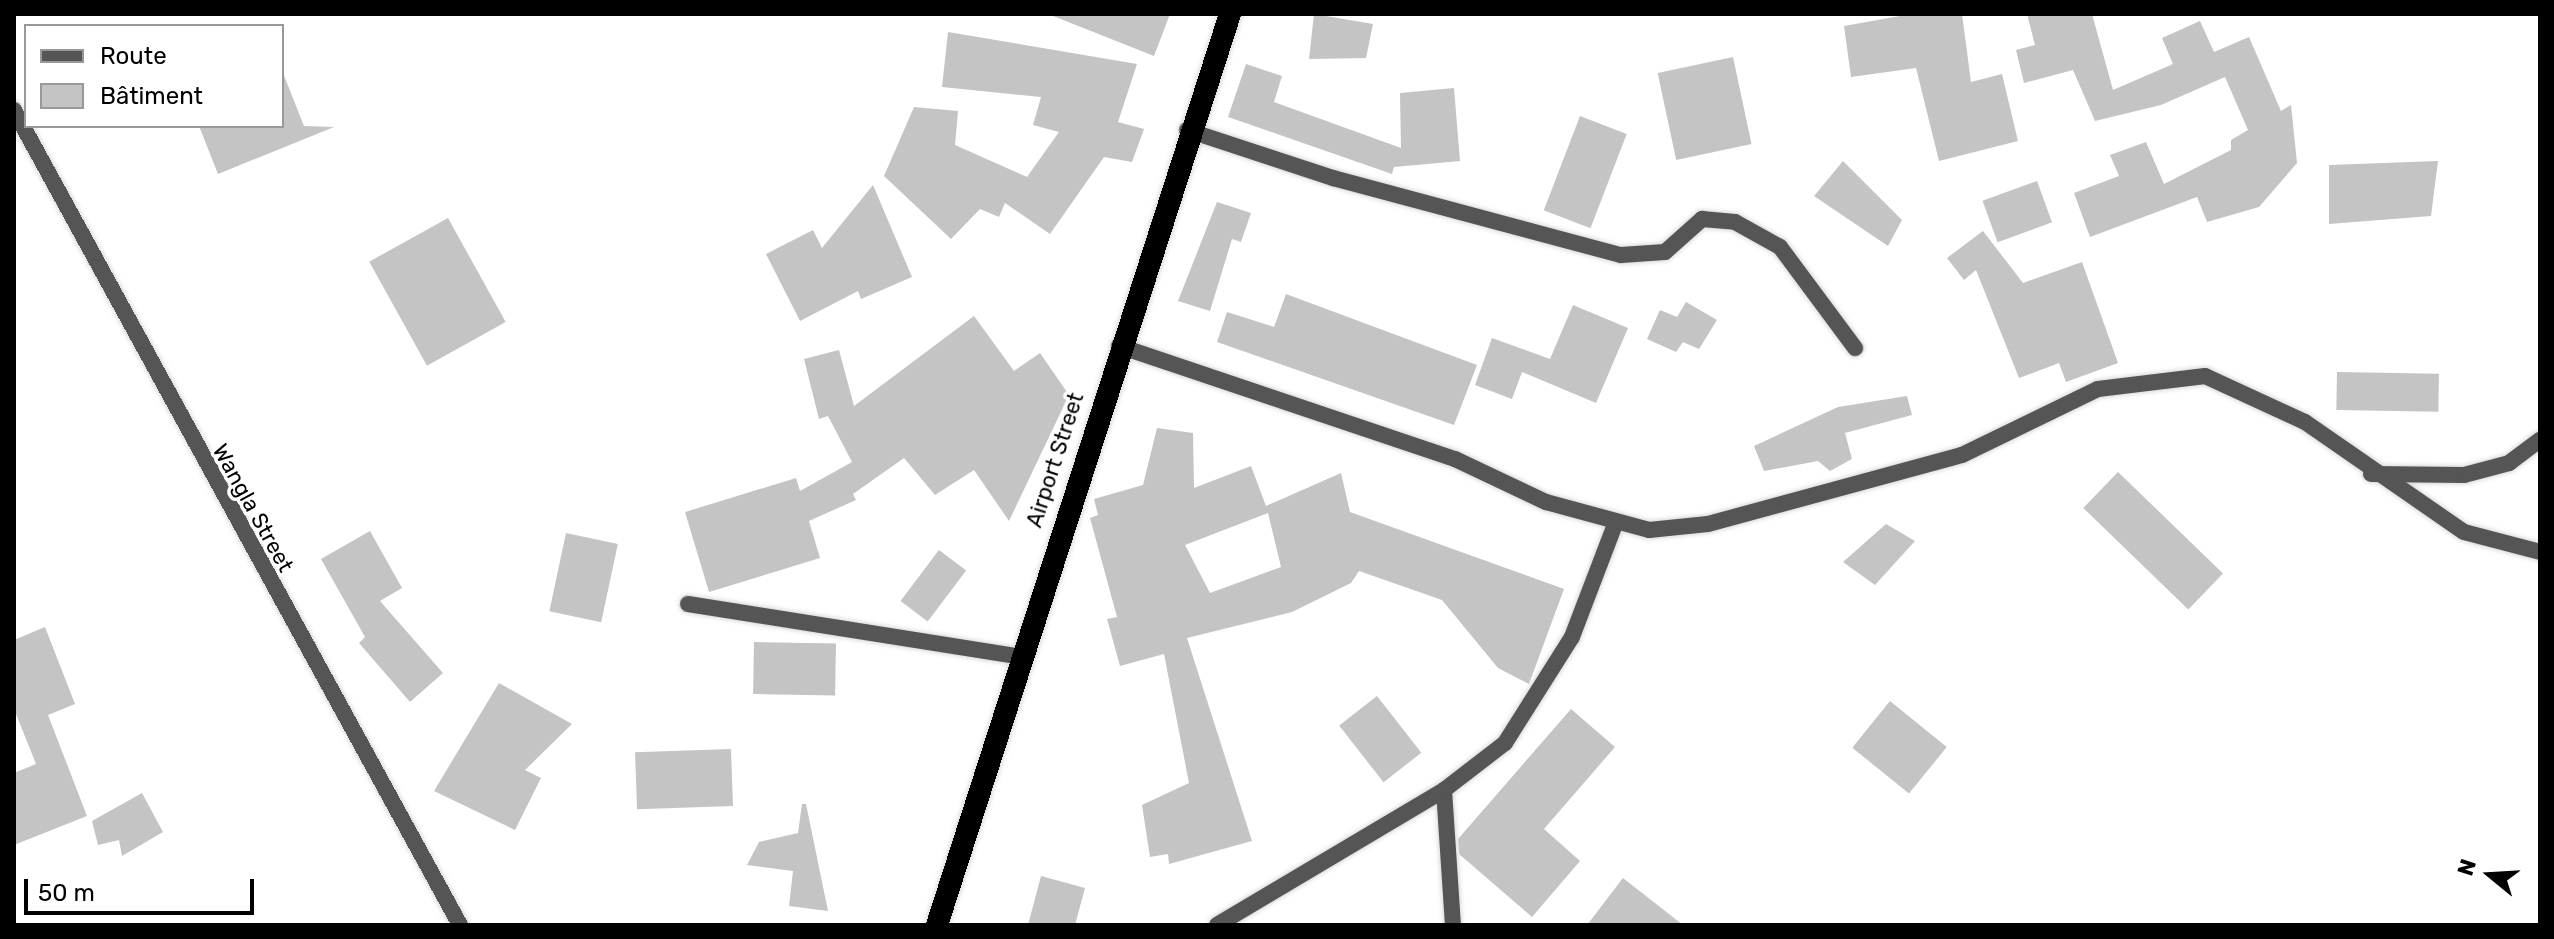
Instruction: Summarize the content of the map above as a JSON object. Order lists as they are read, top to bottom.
{
  "streets": {
    "highway": ["Airport Street"],
    "street": ["Wangla Street"]
  },
  "legend": ["Route", "Bâtiment"],
  "scale_bar": "50 m",
  "north": "left"
}
